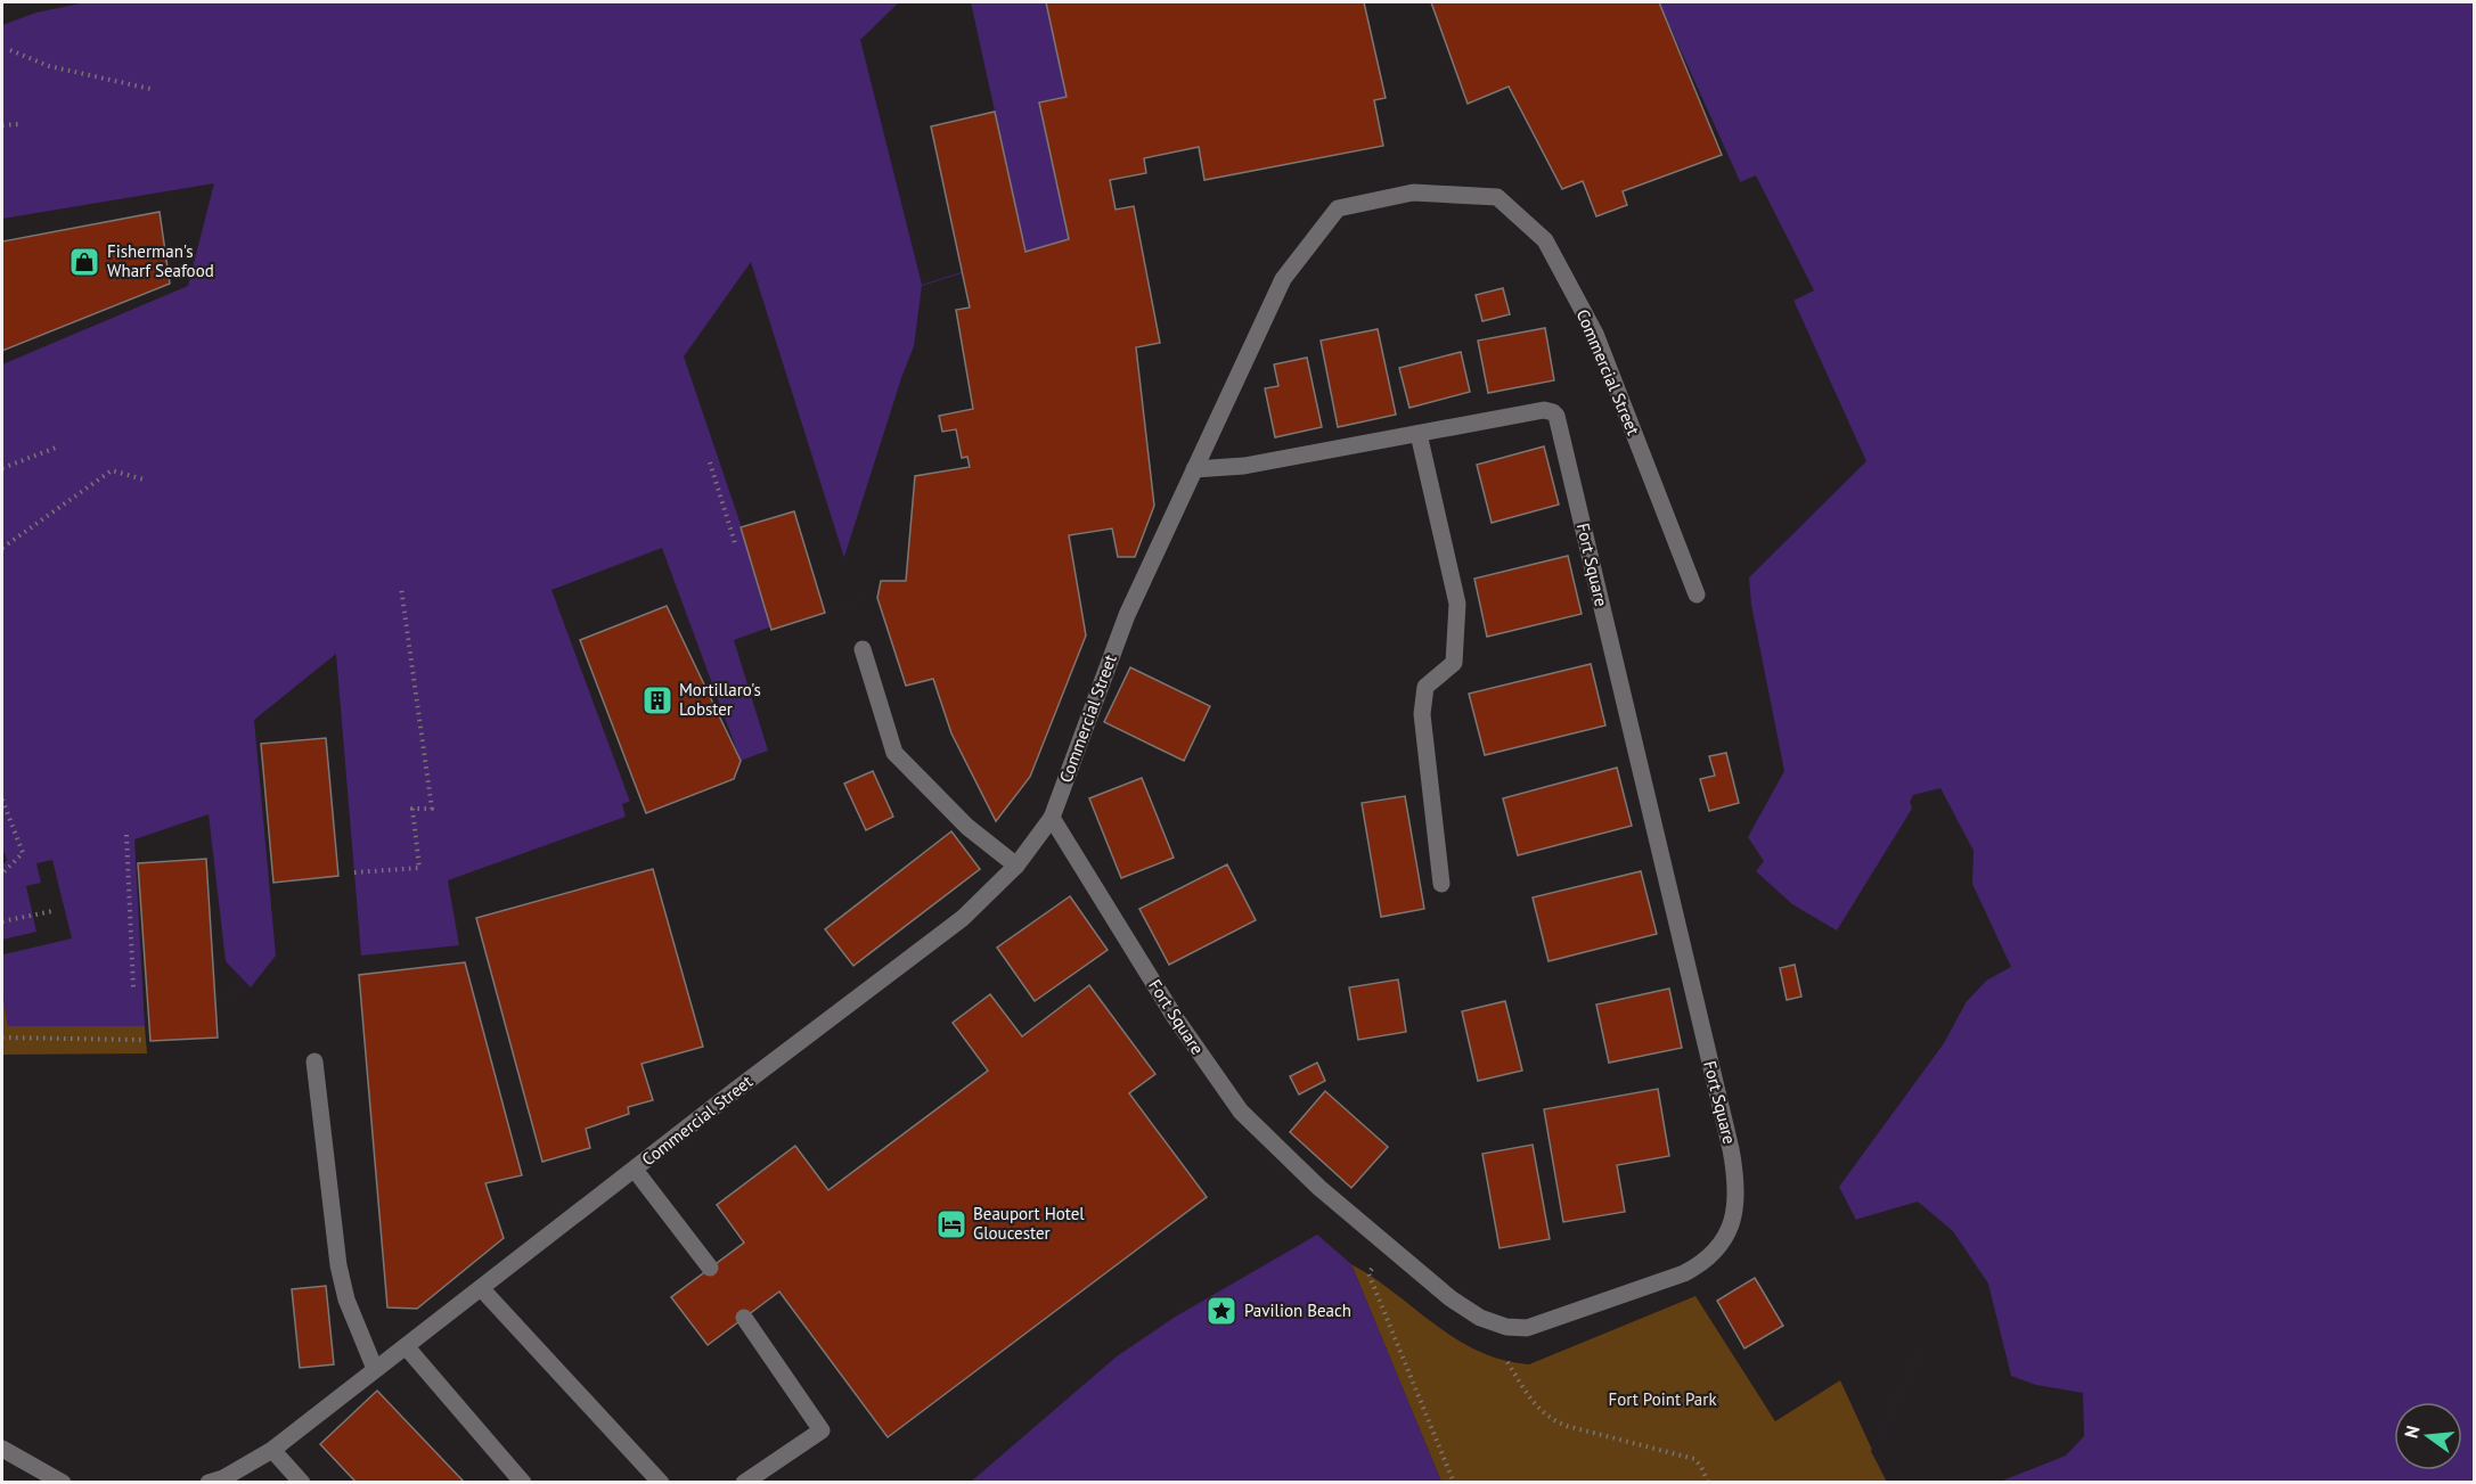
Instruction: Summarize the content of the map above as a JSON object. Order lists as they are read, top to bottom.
{
  "streets": {
    "street": ["Commercial Street", "Fort Square"]
  },
  "crossings": [
    ["Commercial Street", "Fort Square"]
  ],
  "parks": ["Fort Point Park"],
  "places": {
    "shop": ["Fisherman's Wharf Seafood"],
    "building": ["Mortillaro's Lobster"],
    "hotel": ["Beauport Hotel Gloucester"],
    "place": ["Pavilion Beach"]
  },
  "north": "left"
}
